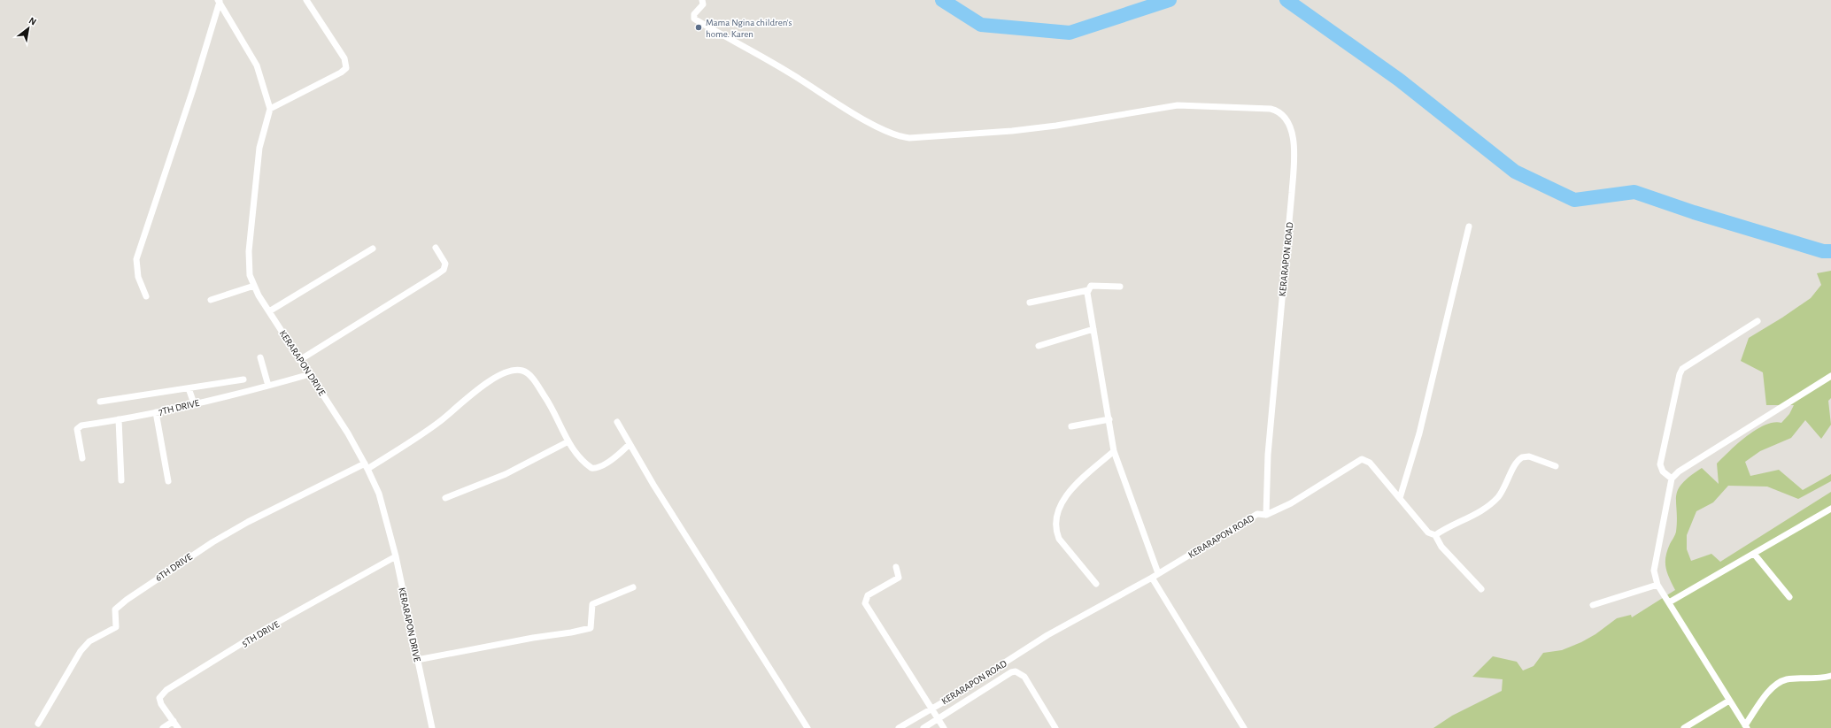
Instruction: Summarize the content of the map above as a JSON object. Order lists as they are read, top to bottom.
{
  "streets": {
    "street": [
      "KERARAPON ROAD",
      "KERARAPON DRIVE",
      "7TH DRIVE",
      "6TH DRIVE",
      "5TH DRIVE"
    ]
  },
  "crossings": [
    ["KERARAPON DRIVE", "7TH DRIVE"],
    ["KERARAPON DRIVE", "6TH DRIVE"],
    ["KERARAPON DRIVE", "5TH DRIVE"]
  ],
  "places": ["Mama Ngina children's home. Karen"],
  "north": "top right"
}
